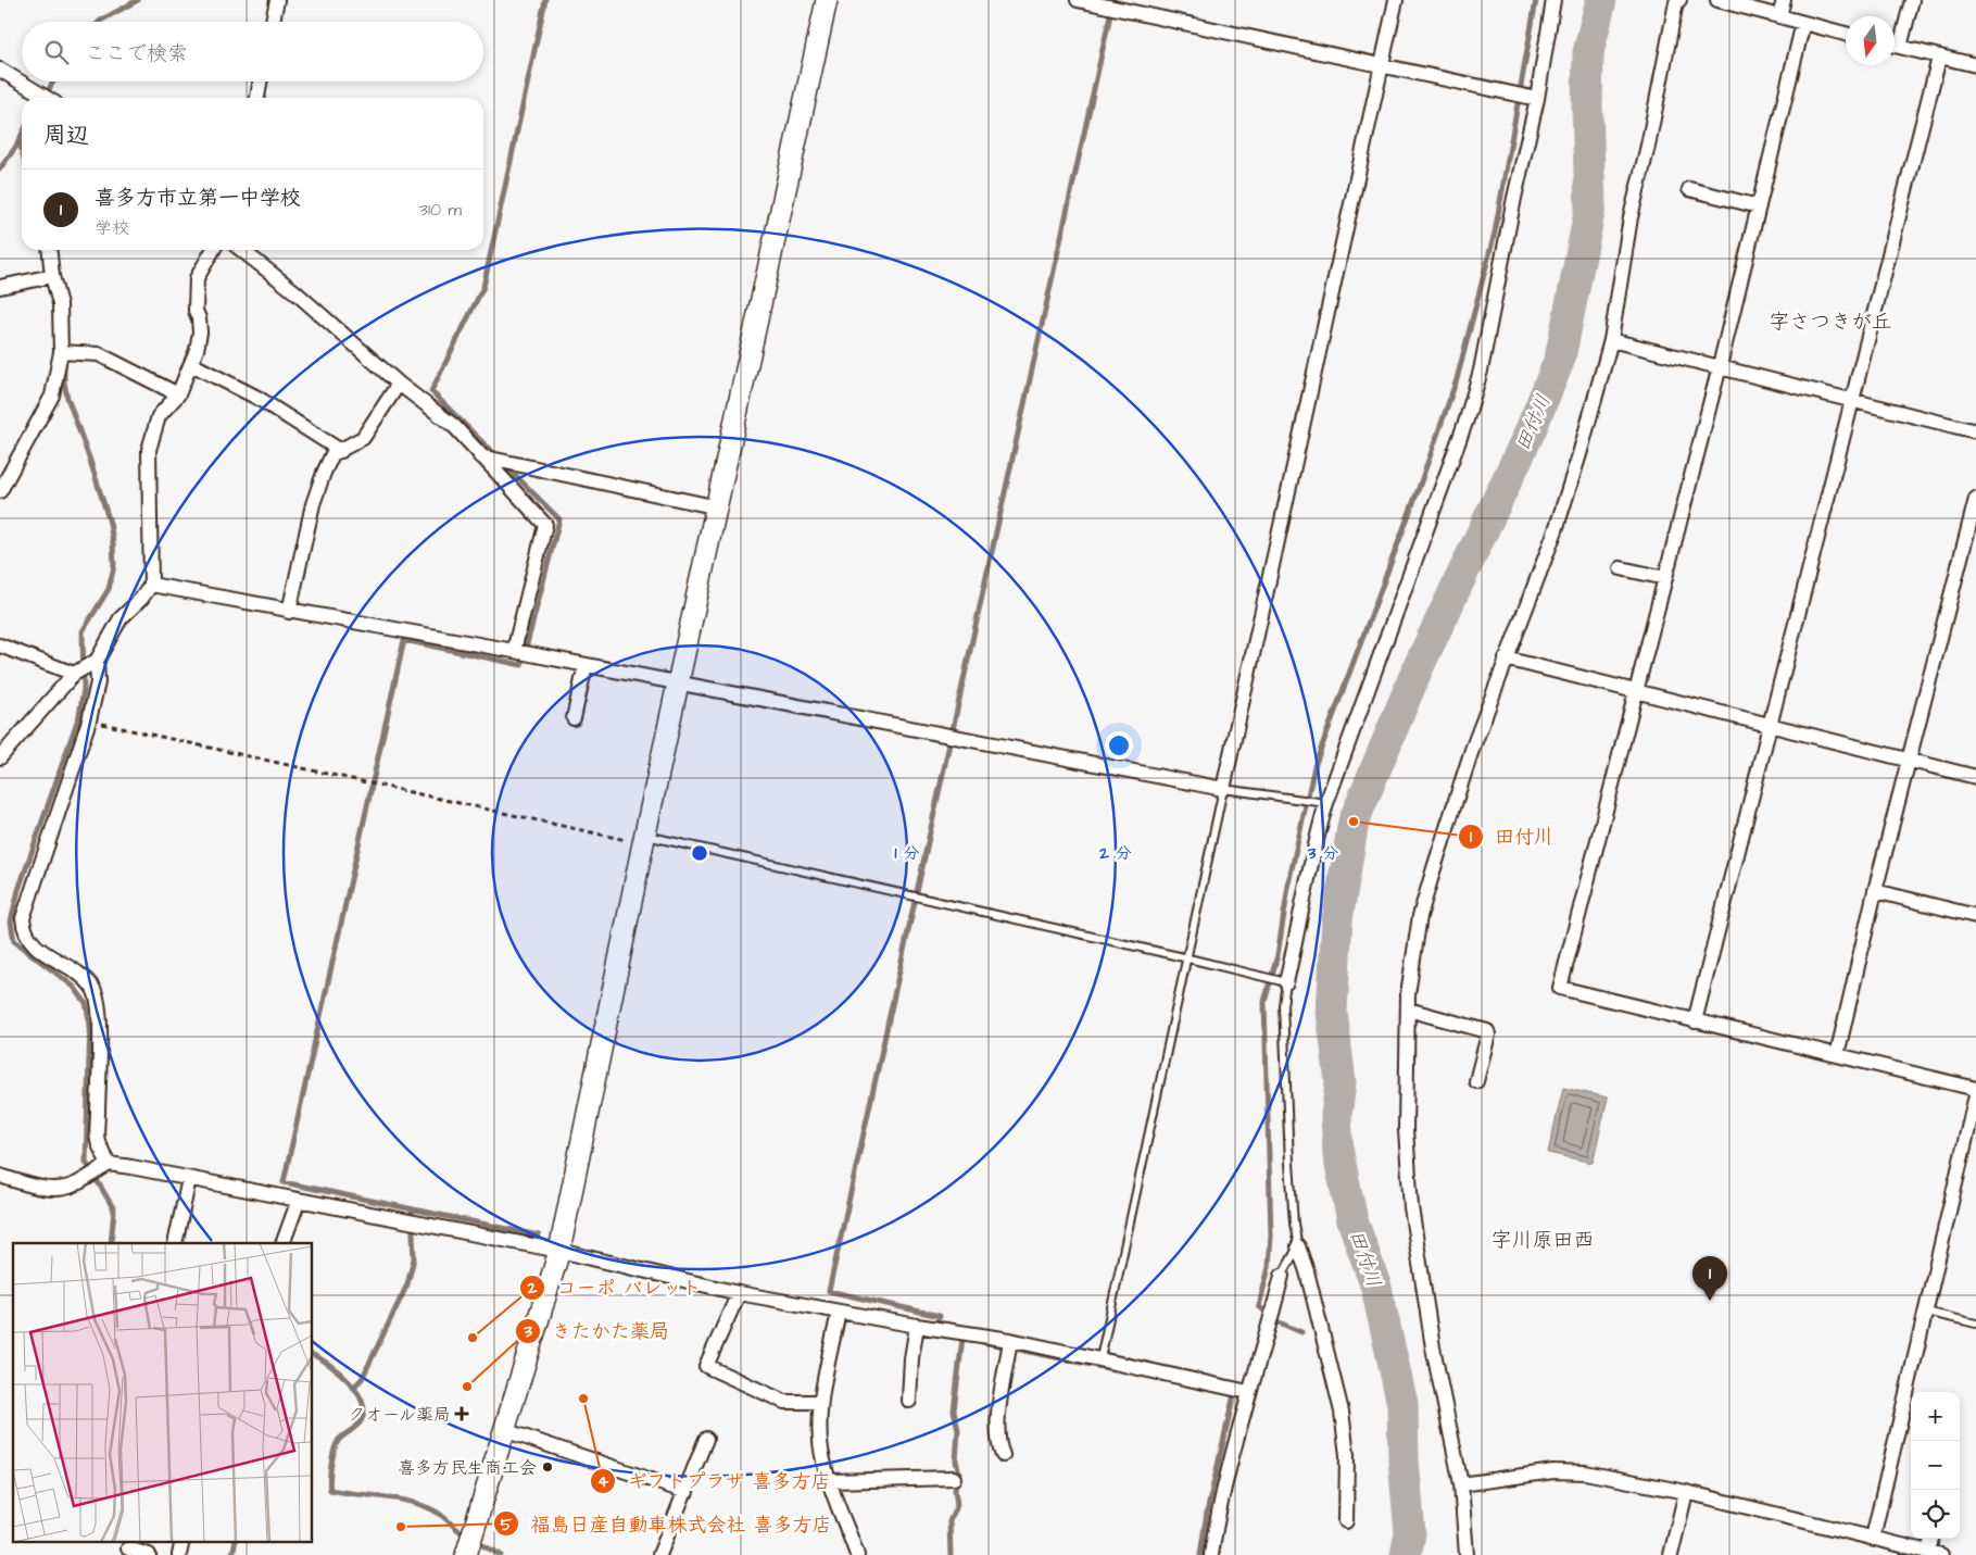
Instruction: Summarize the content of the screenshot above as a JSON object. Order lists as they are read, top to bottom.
{
  "districts": ["字さつきが丘", "字川原田西"],
  "water": ["田付川"],
  "places": {
    "other": [
      "田付川",
      "コーポ バレット",
      "きたかた薬局",
      "ギフトプラザ 喜多方店",
      "喜多方民生商工会",
      "福島日産自動車株式会社 喜多方店"
    ],
    "health": ["クオール薬局"]
  },
  "north": "bottom",
  "page": {
    "search": "ここで検索",
    "heading": "周辺",
    "list": [
      {
        "mark": "1",
        "name": "喜多方市立第一中学校",
        "note": "学校",
        "value": "310 m"
      }
    ],
    "pins": "1",
    "map_buttons": ["+", "−"]
  },
  "rings": ["1 分", "2 分", "3 分"]
}
